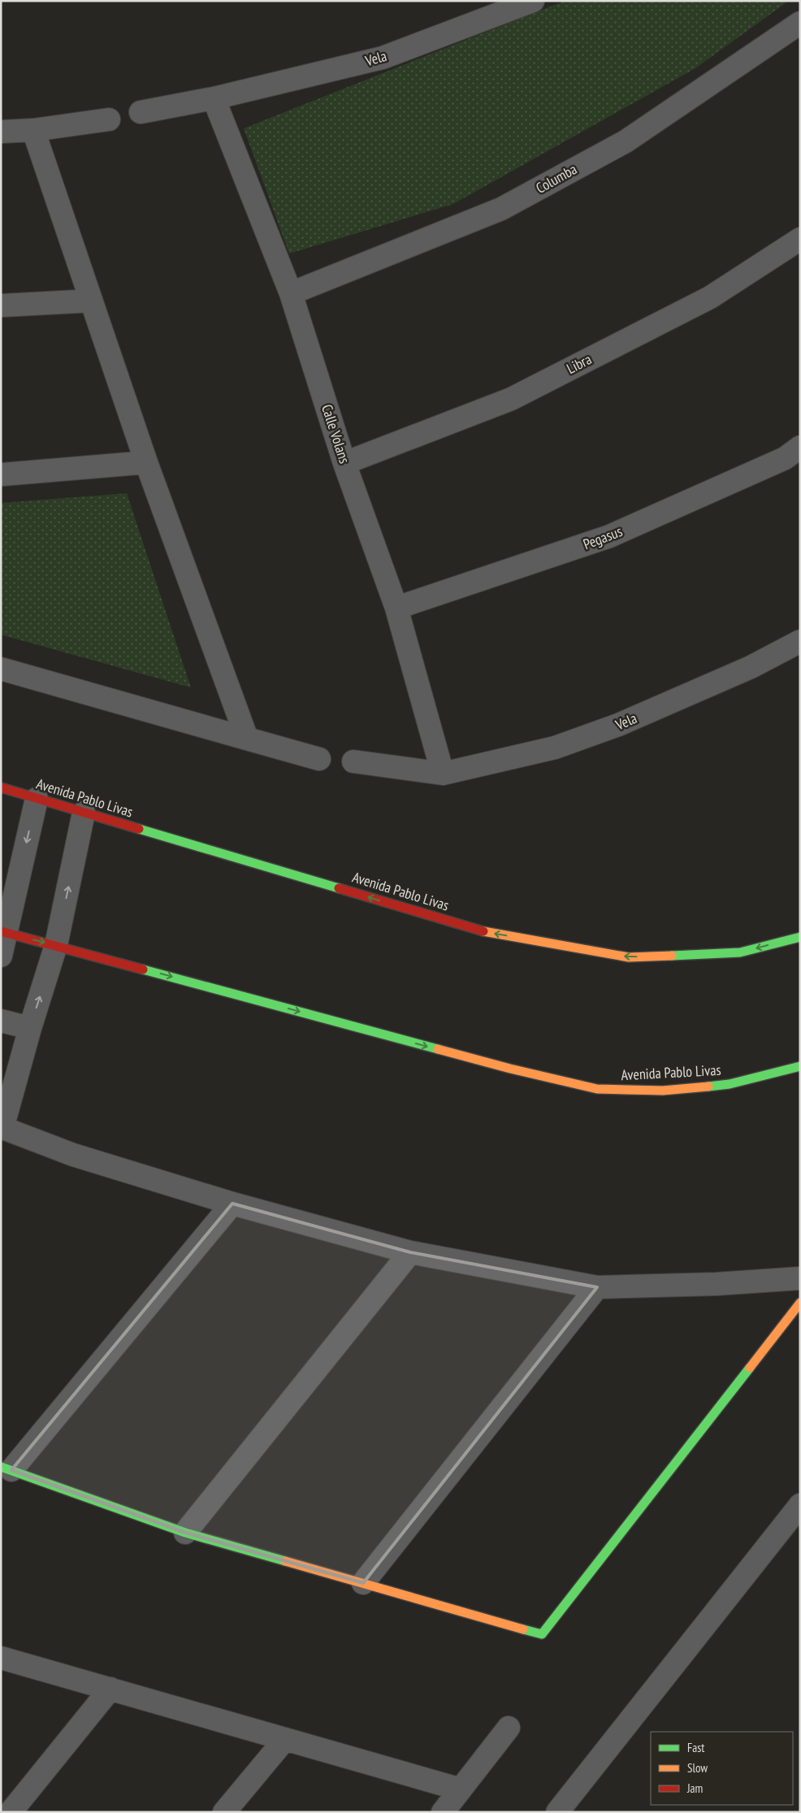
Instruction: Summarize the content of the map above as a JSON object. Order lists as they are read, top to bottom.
{
  "streets": {
    "street": [
      "Vela",
      "Columba",
      "Libra",
      "Calle Volans",
      "Pegasus",
      "Avenida Pablo Livas"
    ]
  },
  "crossings": [
    ["Vela", "Calle Volans"],
    ["Columba", "Calle Volans"],
    ["Libra", "Calle Volans"],
    ["Calle Volans", "Pegasus"]
  ],
  "legend": ["Fast", "Slow", "Jam"]
}
